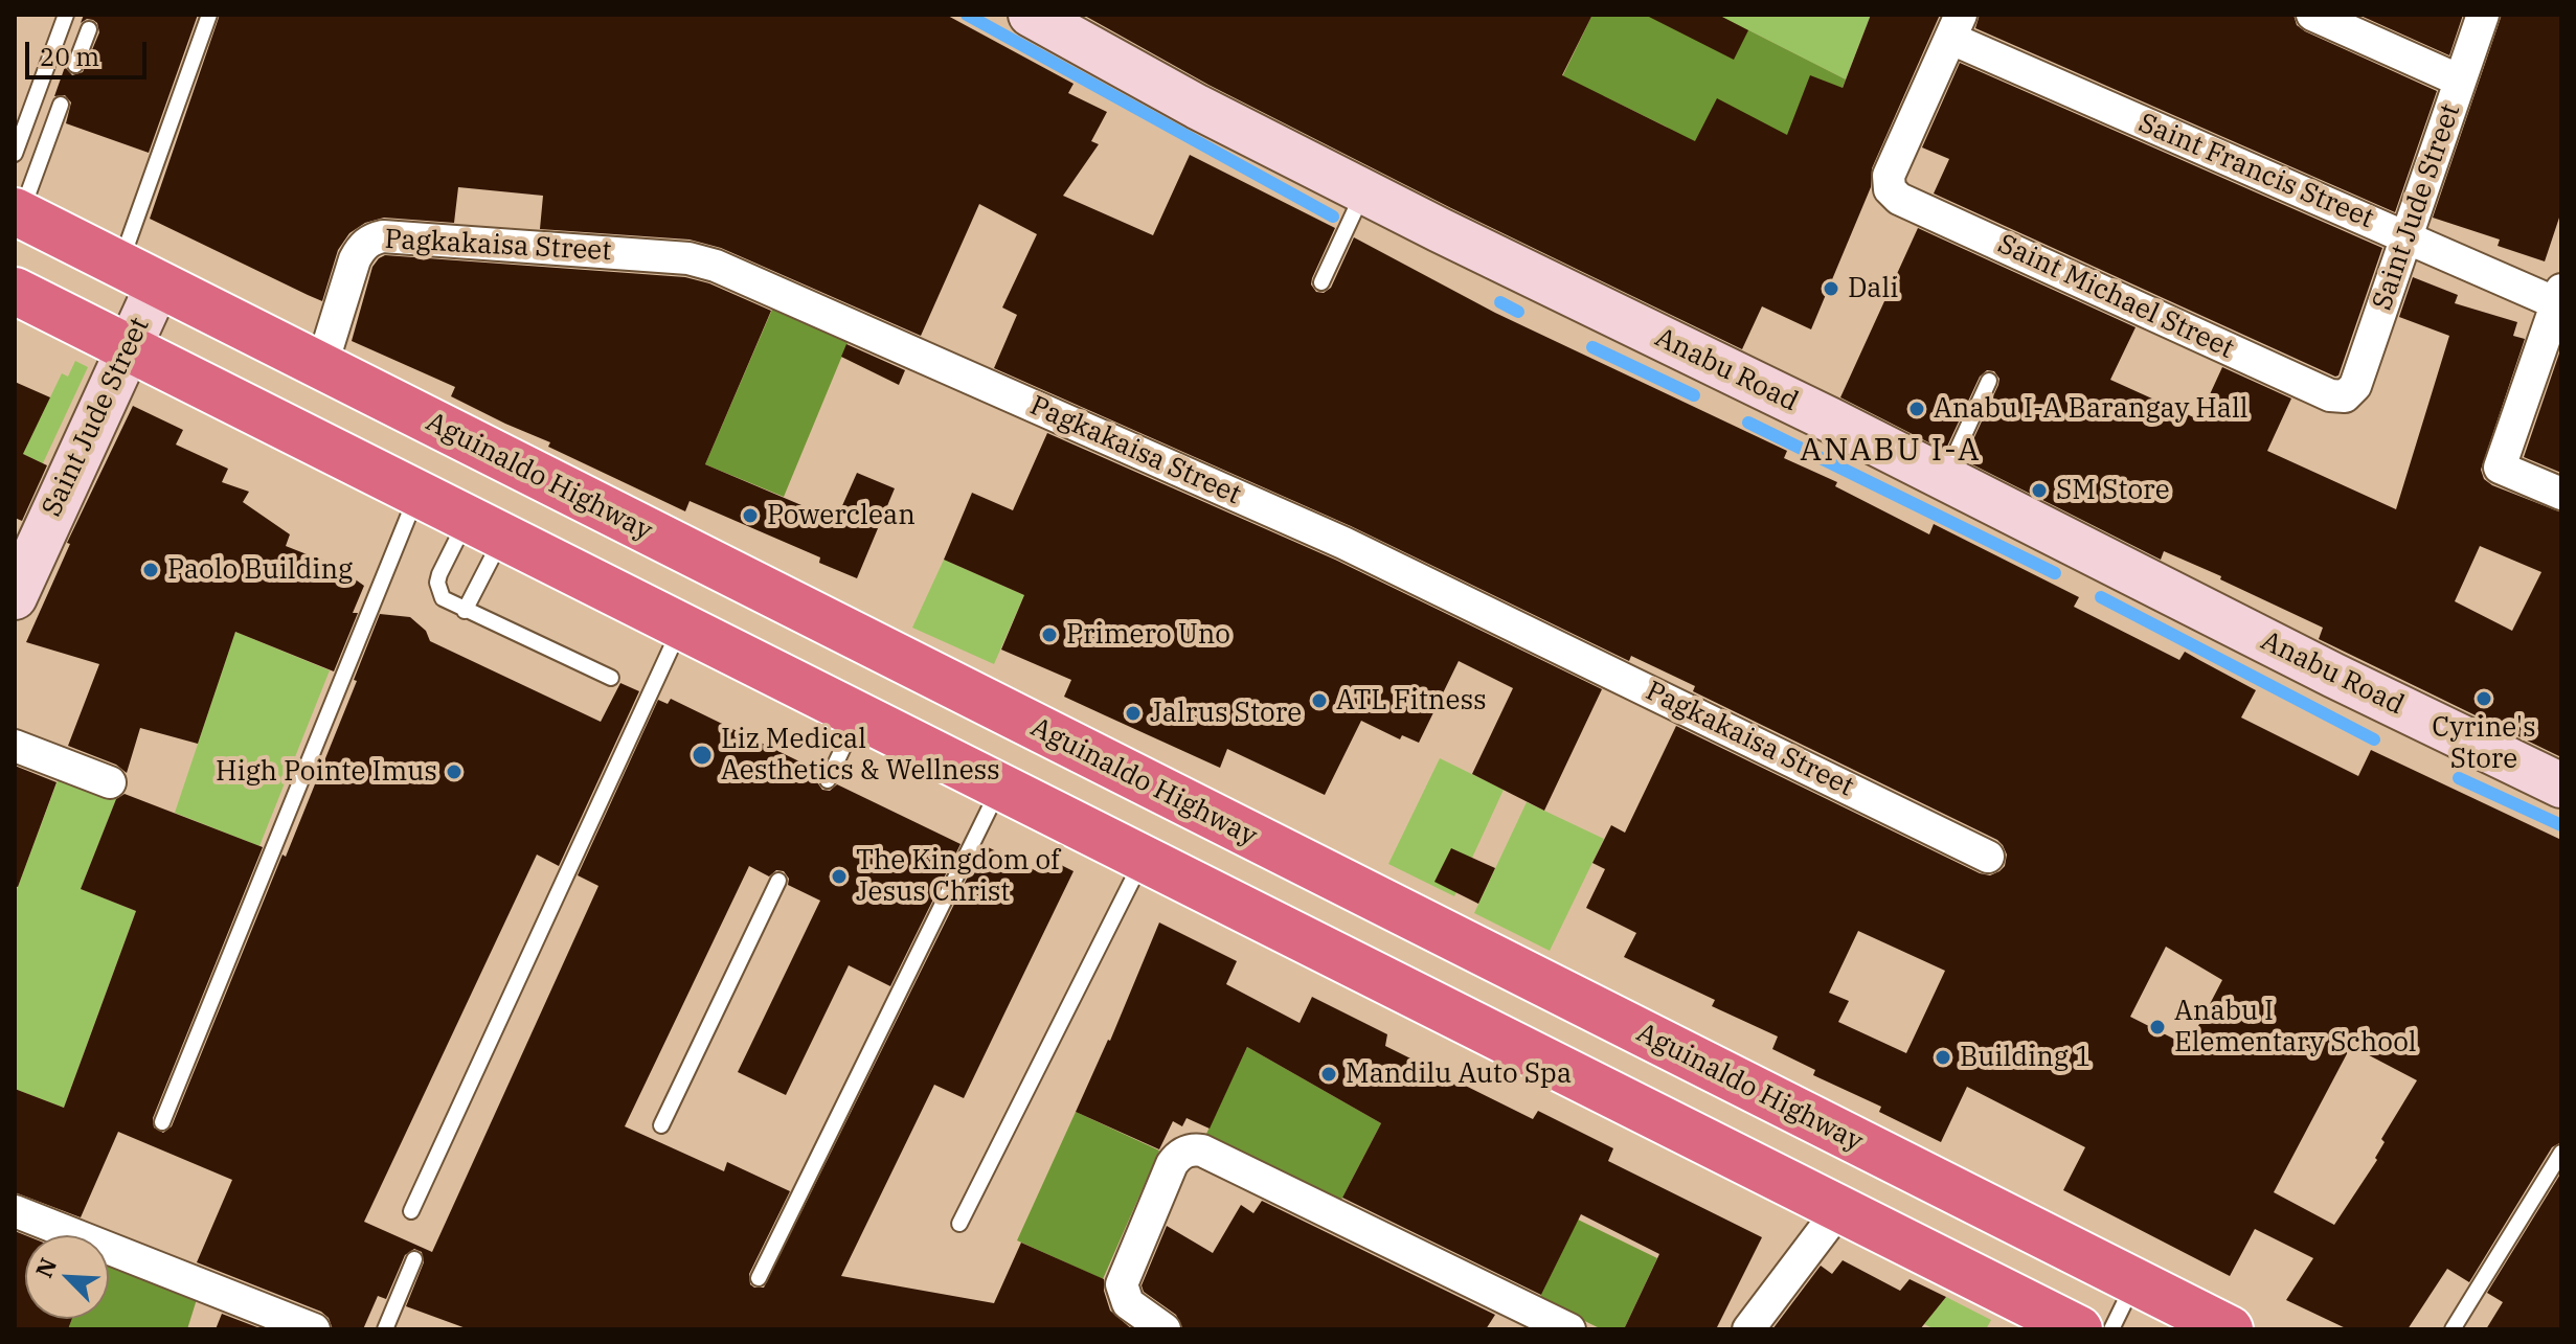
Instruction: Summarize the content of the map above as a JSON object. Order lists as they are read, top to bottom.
{
  "streets": {
    "highway": ["Aguinaldo Highway"],
    "street": [
      "Saint Francis Street",
      "Saint Jude Street",
      "Pagkakaisa Street",
      "Saint Michael Street",
      "Anabu Road"
    ]
  },
  "crossings": [
    ["Saint Francis Street", "Saint Jude Street"],
    ["Saint Francis Street", "Saint Michael Street"],
    ["Saint Jude Street", "Saint Michael Street"],
    ["Saint Jude Street", "Aguinaldo Highway"],
    ["Pagkakaisa Street", "Aguinaldo Highway"]
  ],
  "districts": ["ANABU I-A"],
  "places": [
    "Dali",
    "Anabu I-A Barangay Hall",
    "SM Store",
    "Powerclean",
    "Paolo Building",
    "Primero Uno",
    "Cyrine's Store",
    "ATL Fitness",
    "Jalrus Store",
    "Liz Medical Aesthetics & Wellness",
    "High Pointe Imus",
    "The Kingdom of Jesus Christ",
    "Anabu I Elementary School",
    "Building 1",
    "Mandilu Auto Spa"
  ],
  "scale_bar": "20 m",
  "north": "top left"
}
